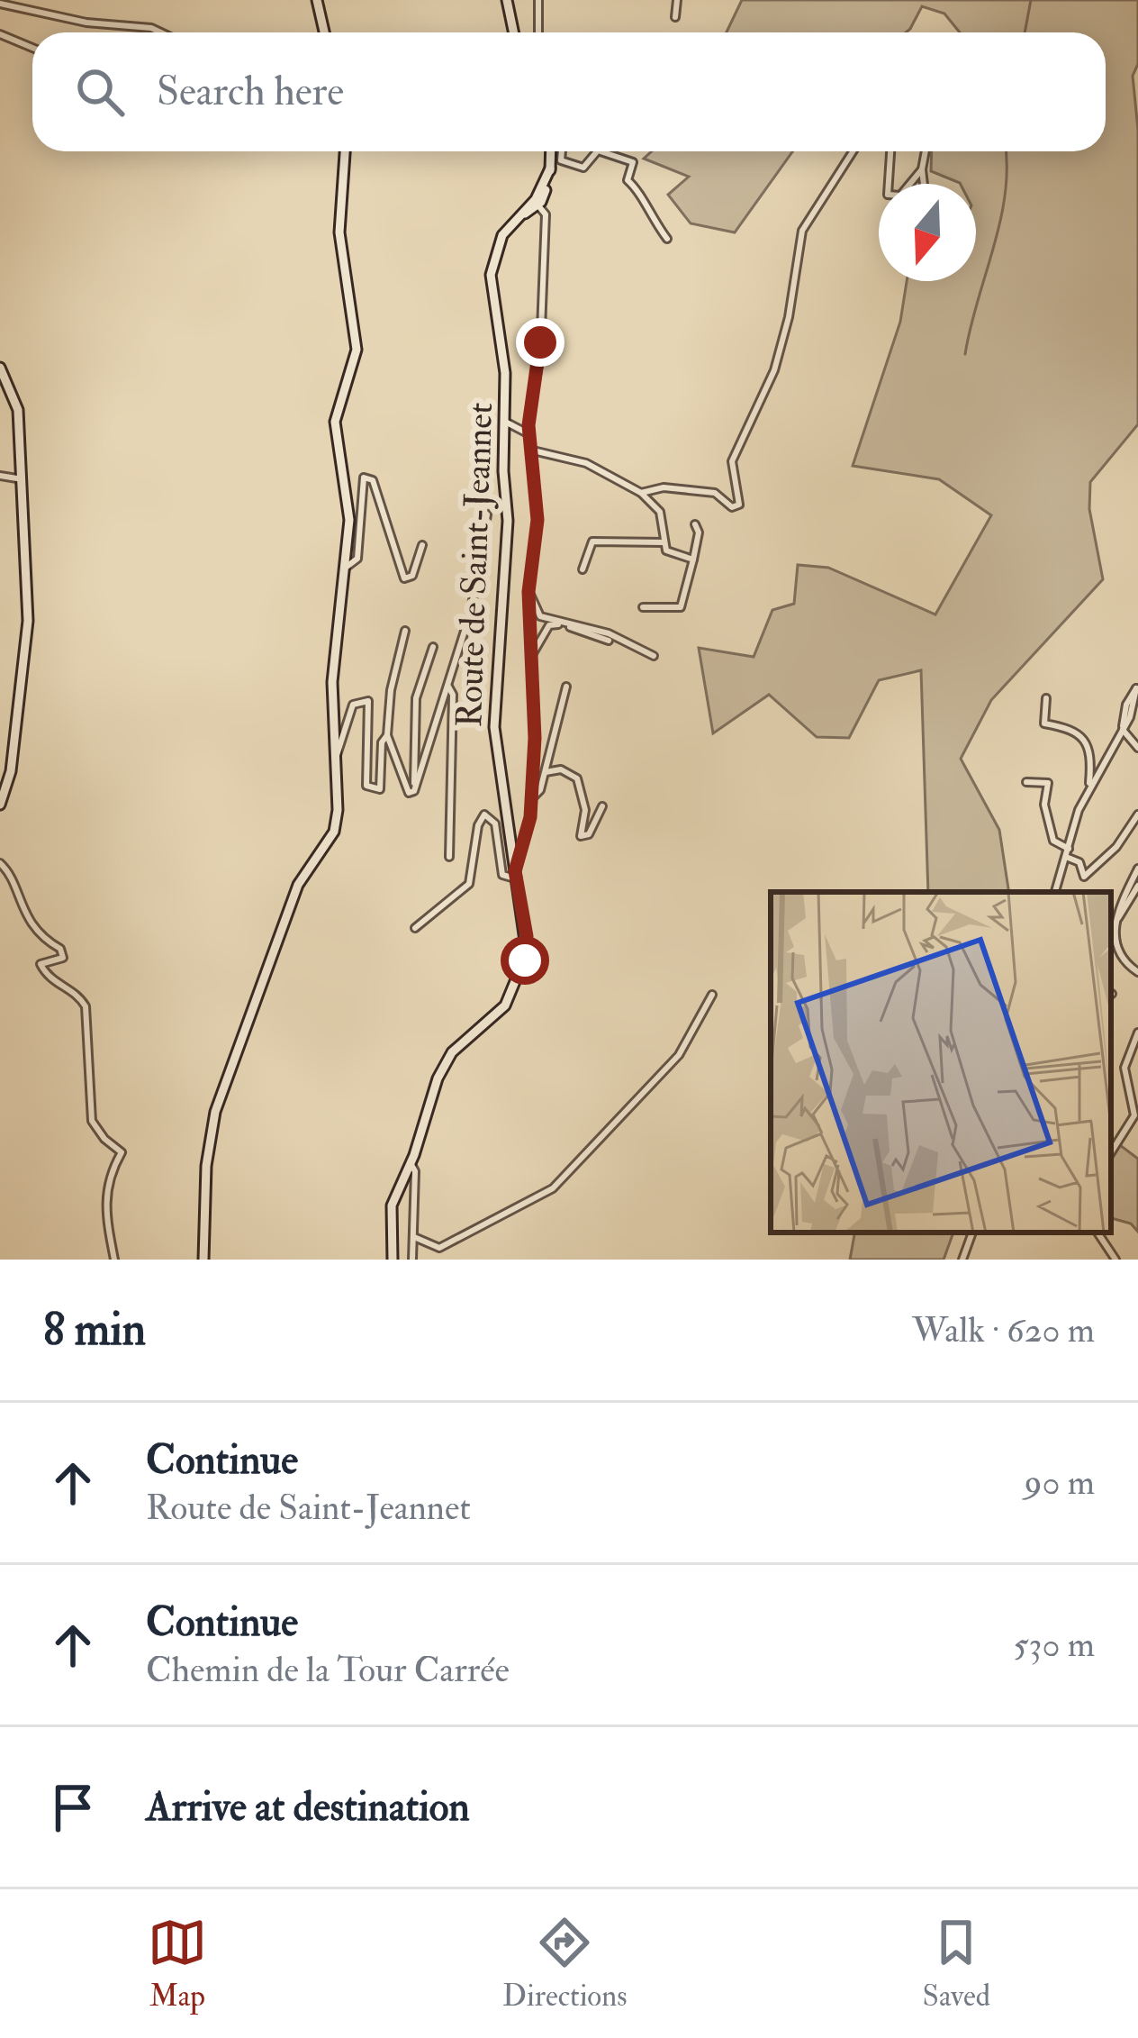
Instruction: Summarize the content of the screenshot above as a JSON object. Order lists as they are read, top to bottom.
{
  "streets": {
    "main road": ["Route de Saint-Jeannet"]
  },
  "north": "bottom",
  "page": {
    "search": "Search here",
    "heading": ["8 min", "Walk · 620 m"],
    "list": [
      ["Continue", "Route de Saint-Jeannet", "90 m"],
      ["Continue", "Chemin de la Tour Carrée", "530 m"],
      "Arrive at destination"
    ],
    "nav": ["Map", "Directions", "Saved"]
  }
}
